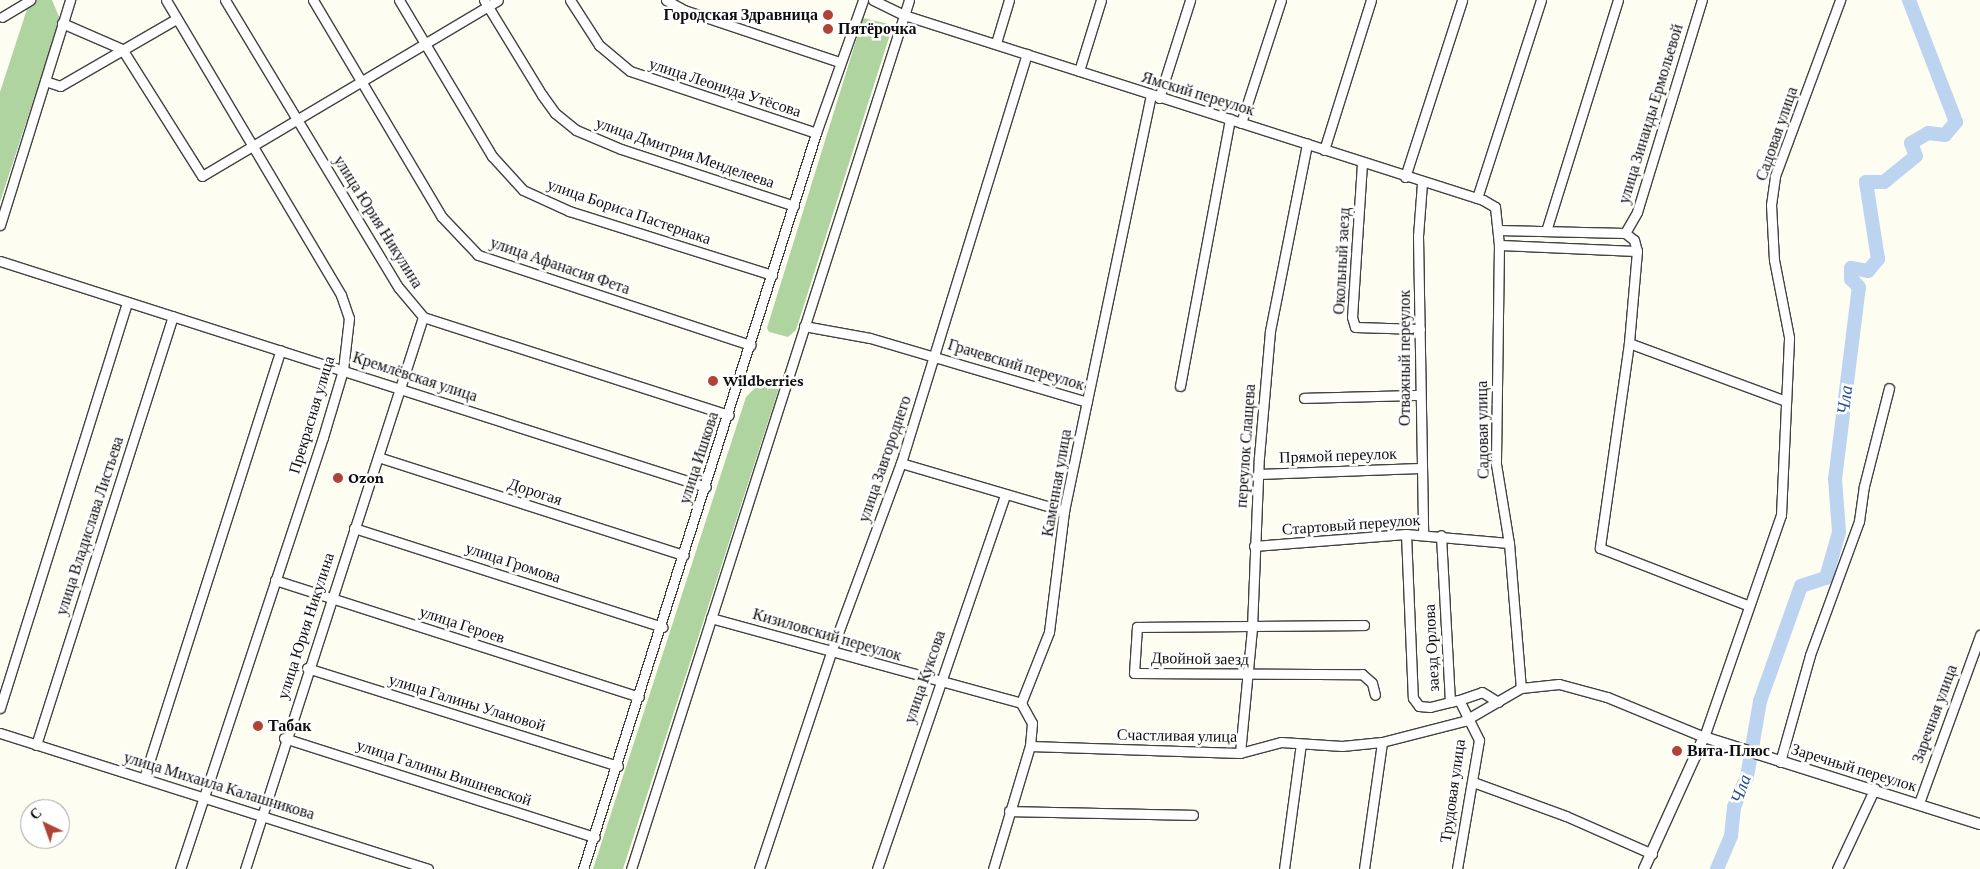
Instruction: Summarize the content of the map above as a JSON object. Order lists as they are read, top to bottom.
{
  "streets": {
    "street": [
      "улица Леонида Утёсова",
      "Ямский переулок",
      "улица Зинаиды Ермольевой",
      "Садовая улица",
      "улица Дмитрия Менделеева",
      "улица Бориса Пастернака",
      "улица Юрия Никулина",
      "Окольный заезд",
      "улица Афанасия Фета",
      "Отважный переулок",
      "Грачевский переулок",
      "Кремлёвская улица",
      "Прекрасная улица",
      "переулок Слащева",
      "Прямой переулок",
      "улица Ишкова",
      "улица Завгороднего",
      "Каменная улица",
      "Дорогая",
      "Стартовый переулок",
      "улица Владислава Листьева",
      "улица Громова",
      "улица Героев",
      "Кизиловский переулок",
      "заезд Орлова",
      "Двойной заезд",
      "улица Куксова",
      "улица Галины Улановой",
      "Заречная улица",
      "Счастливая улица",
      "Заречный переулок",
      "улица Галины Вишневской",
      "улица Михаила Калашникова",
      "Трудовая улица"
    ]
  },
  "crossings": [
    ["улица Леонида Утёсова", "улица Ишкова"],
    ["Ямский переулок", "Садовая улица"],
    ["Ямский переулок", "Окольный заезд"],
    ["Ямский переулок", "Отважный переулок"],
    ["Ямский переулок", "переулок Слащева"],
    ["Ямский переулок", "улица Завгороднего"],
    ["Ямский переулок", "Каменная улица"],
    ["Садовая улица", "Стартовый переулок"],
    ["Садовая улица", "Счастливая улица"],
    ["Садовая улица", "Заречный переулок"],
    ["улица Дмитрия Менделеева", "улица Ишкова"],
    ["улица Бориса Пастернака", "улица Ишкова"],
    ["улица Юрия Никулина", "Кремлёвская улица"],
    ["улица Юрия Никулина", "Дорогая"],
    ["улица Юрия Никулина", "улица Громова"],
    ["улица Юрия Никулина", "улица Героев"],
    ["улица Юрия Никулина", "улица Галины Улановой"],
    ["улица Юрия Никулина", "улица Галины Вишневской"],
    ["улица Юрия Никулина", "улица Михаила Калашникова"],
    ["Окольный заезд", "Отважный переулок"],
    ["улица Афанасия Фета", "улица Ишкова"],
    ["Отважный переулок", "Прямой переулок"],
    ["Отважный переулок", "Стартовый переулок"],
    ["Грачевский переулок", "улица Завгороднего"],
    ["Грачевский переулок", "Каменная улица"],
    ["Кремлёвская улица", "Прекрасная улица"],
    ["Кремлёвская улица", "улица Ишкова"],
    ["Кремлёвская улица", "улица Владислава Листьева"],
    ["Прекрасная улица", "улица Героев"],
    ["Прекрасная улица", "улица Михаила Калашникова"],
    ["переулок Слащева", "Прямой переулок"],
    ["переулок Слащева", "Стартовый переулок"],
    ["переулок Слащева", "Двойной заезд"],
    ["переулок Слащева", "Счастливая улица"],
    ["улица Ишкова", "Дорогая"],
    ["улица Ишкова", "улица Громова"],
    ["улица Ишкова", "улица Героев"],
    ["улица Ишкова", "улица Галины Улановой"],
    ["улица Ишкова", "улица Галины Вишневской"],
    ["улица Завгороднего", "Кизиловский переулок"],
    ["Каменная улица", "Кизиловский переулок"],
    ["Стартовый переулок", "заезд Орлова"],
    ["улица Владислава Листьева", "улица Михаила Калашникова"],
    ["Кизиловский переулок", "улица Куксова"],
    ["заезд Орлова", "Трудовая улица"],
    ["Заречная улица", "Заречный переулок"],
    ["Счастливая улица", "Заречный переулок"],
    ["Счастливая улица", "Трудовая улица"]
  ],
  "water": ["Чла"],
  "places": [
    "Городская Здравница",
    "Пятёрочка",
    "Wildberries",
    "Ozon",
    "Табак",
    "Вита-Плюс"
  ],
  "north": "top left"
}
